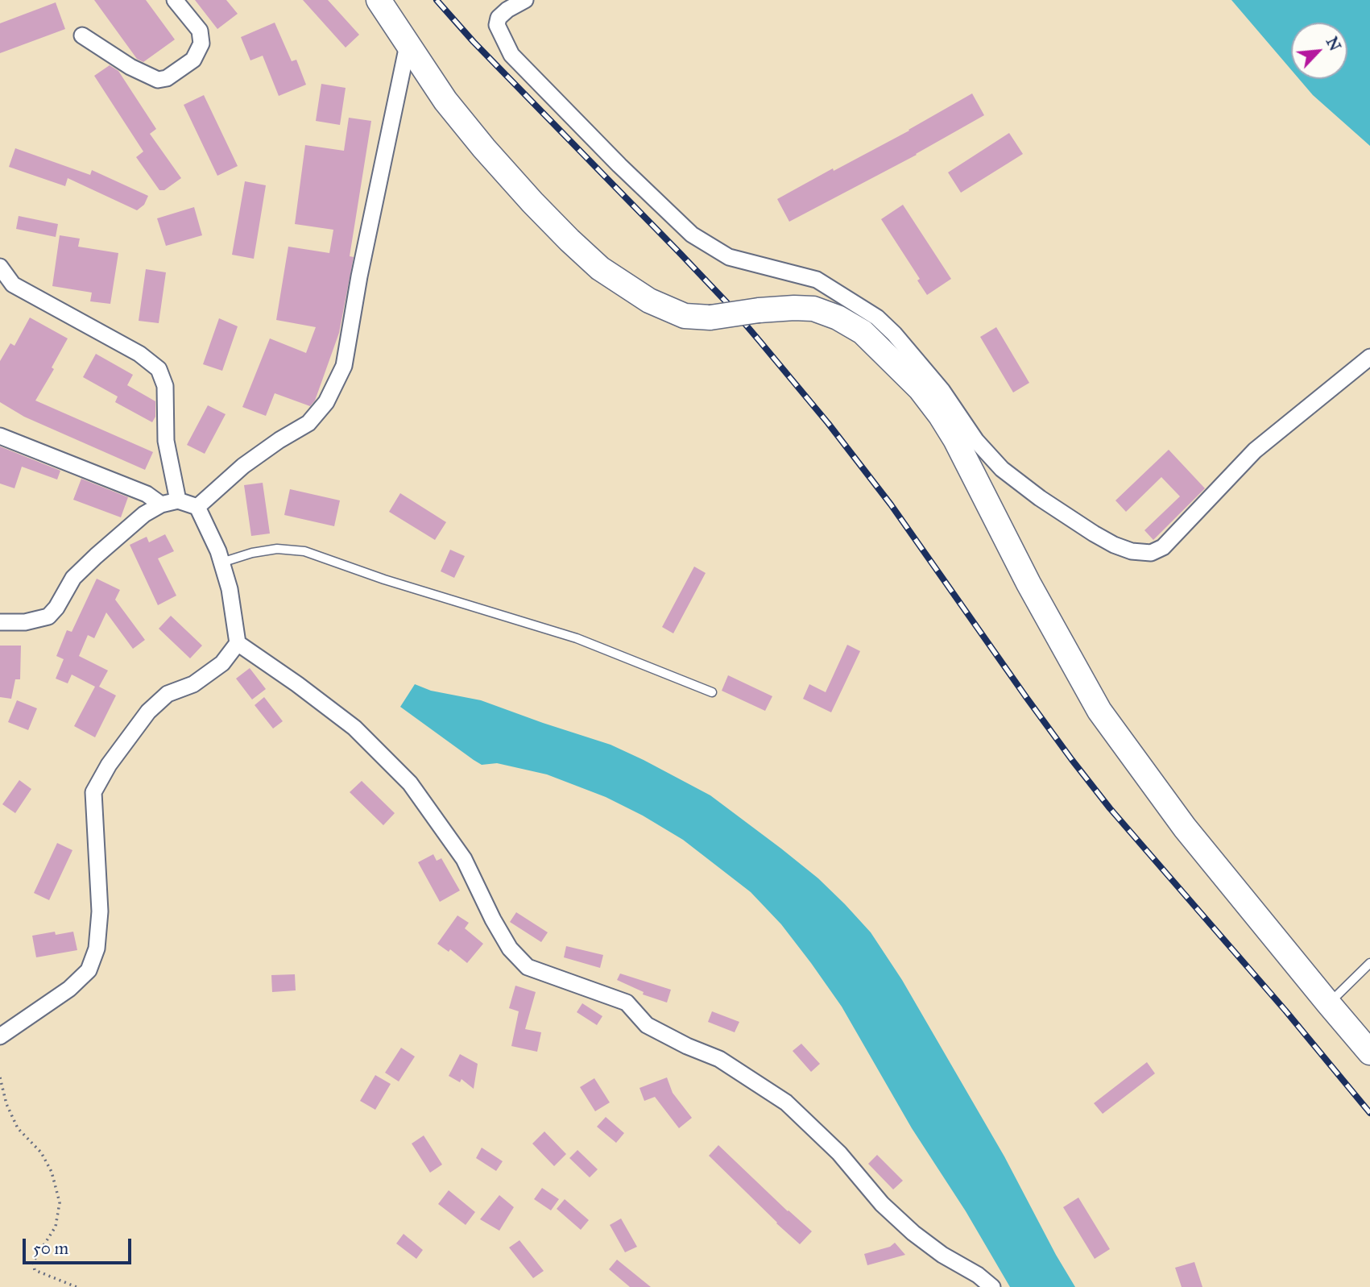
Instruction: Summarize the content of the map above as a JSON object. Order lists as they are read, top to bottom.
{
  "scale_bar": "50 m",
  "north": "top right"
}
